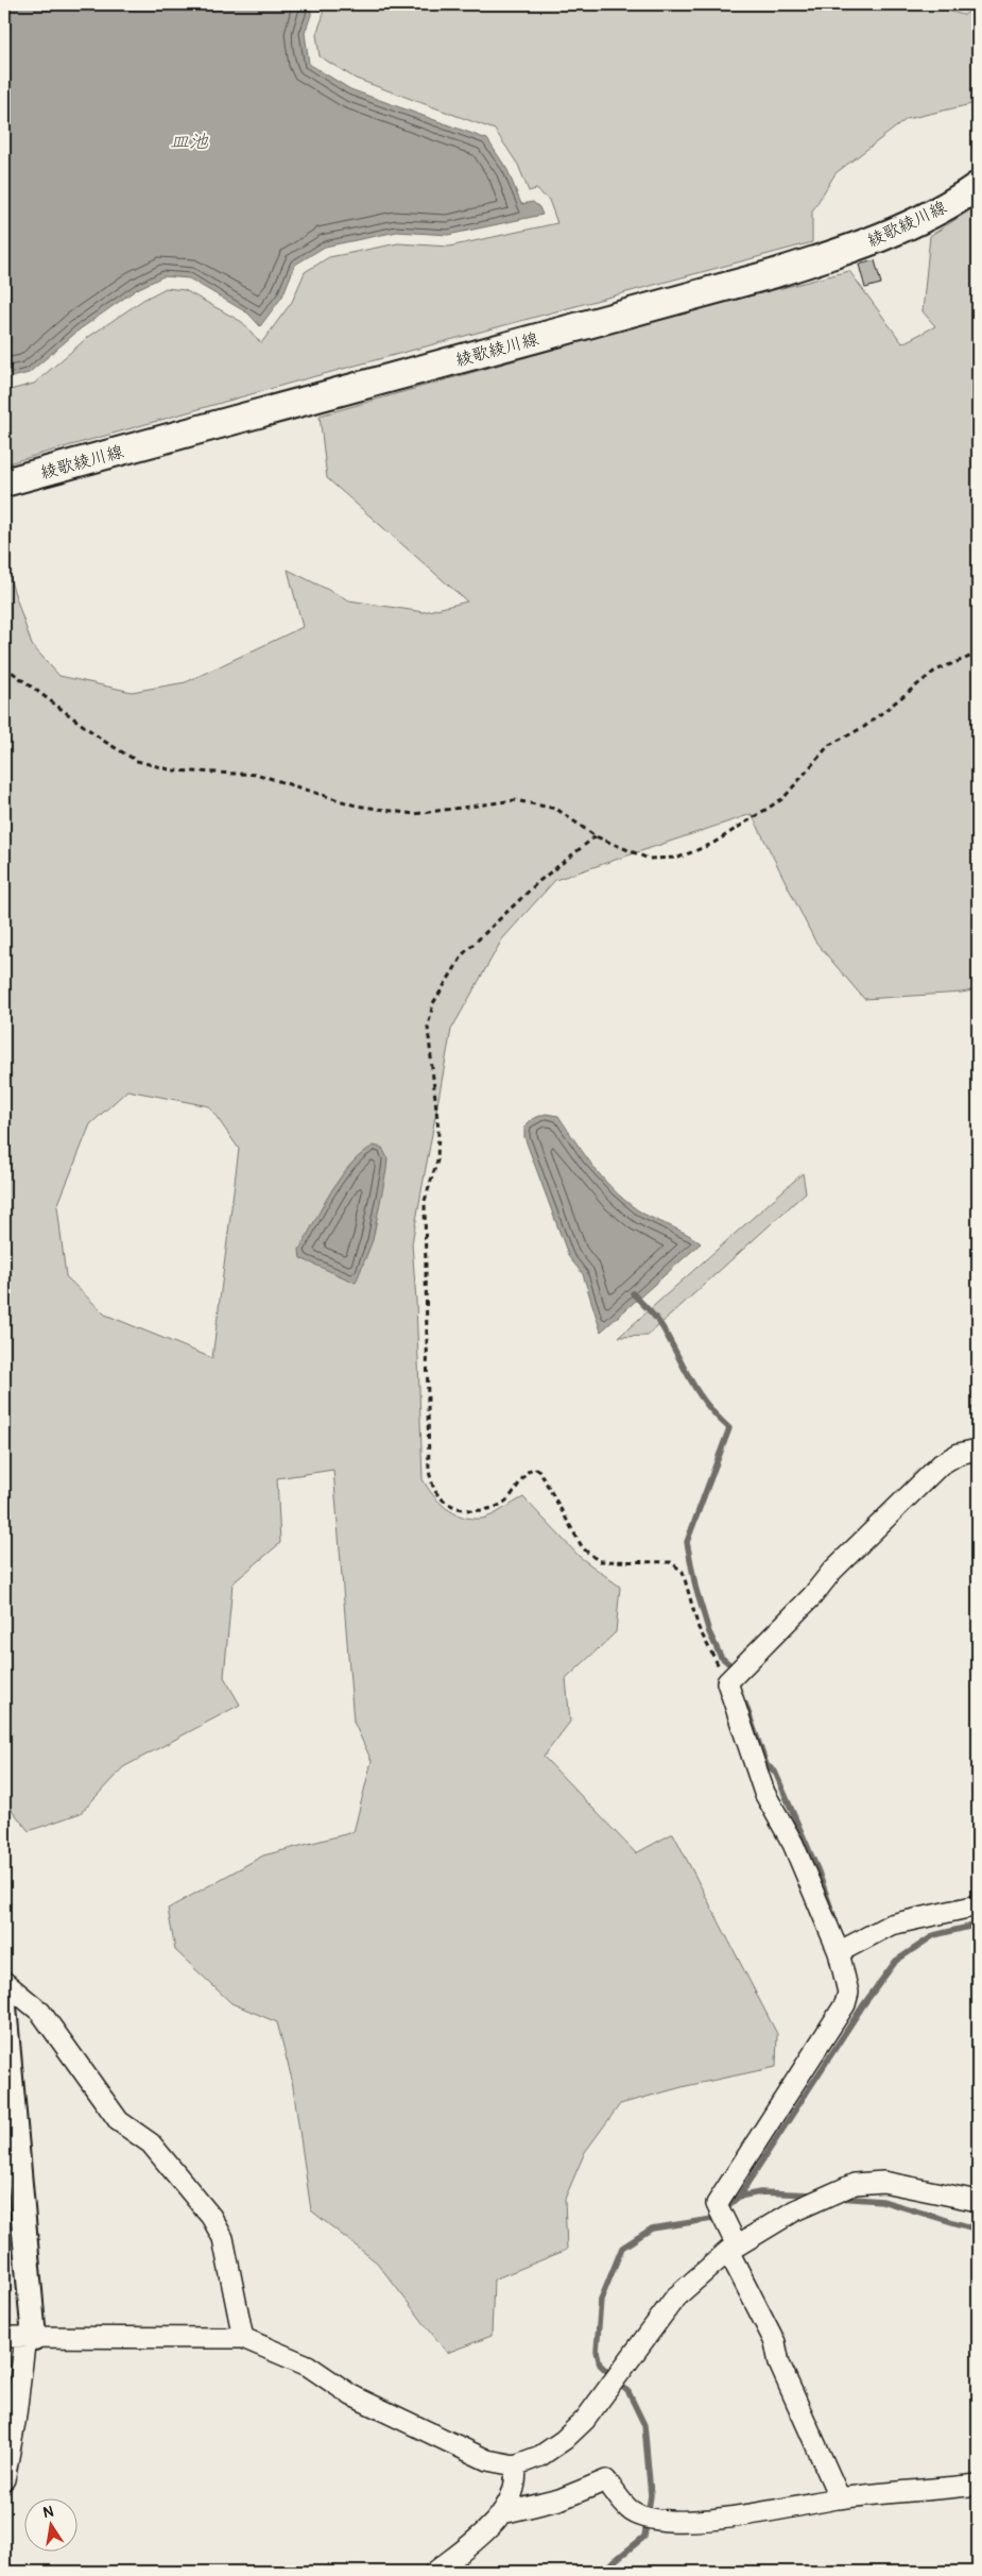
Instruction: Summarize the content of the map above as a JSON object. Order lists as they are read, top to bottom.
{
  "streets": {
    "main road": ["綾歌綾川線"]
  },
  "water": ["皿池"],
  "north": "top"
}
